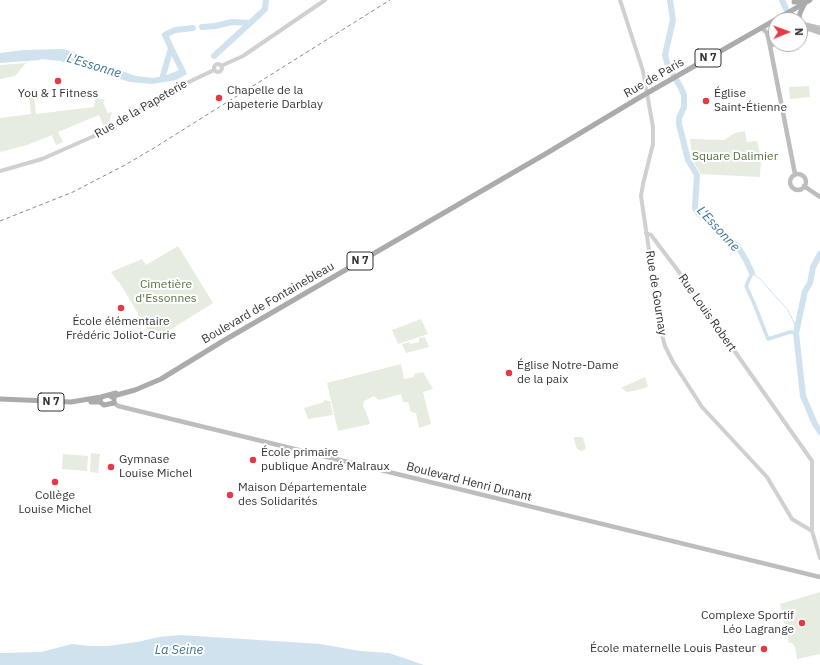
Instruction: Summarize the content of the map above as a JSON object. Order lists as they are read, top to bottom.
{
  "streets": {
    "main road": [
      "N 7",
      "Rue de Paris",
      "Boulevard de Fontainebleau",
      "Boulevard Henri Dunant"
    ],
    "street": ["Rue de la Papeterie", "Rue de Gournay", "Rue Louis Robert"]
  },
  "crossings": [
    ["N 7", "Rue de Paris"],
    ["N 7", "Boulevard de Fontainebleau"],
    ["N 7", "Boulevard Henri Dunant"],
    ["Rue de Paris", "Rue de Gournay"],
    ["Rue de Paris", "Boulevard de Fontainebleau"],
    ["Rue de Gournay", "Rue Louis Robert"]
  ],
  "water": ["L'Essonne", "La Seine"],
  "parks": ["Square Dalimier", "Cimetière d'Essonnes"],
  "places": [
    "You & I Fitness",
    "Chapelle de la papeterie Darblay",
    "Église Saint-Étienne",
    "École élémentaire Frédéric Joliot-Curie",
    "Église Notre-Dame de la paix",
    "École primaire publique André Malraux",
    "Gymnase Louise Michel",
    "Collège Louise Michel",
    "Maison Départementale des Solidarités",
    "Complexe Sportif Léo Lagrange",
    "École maternelle Louis Pasteur"
  ],
  "north": "right"
}
